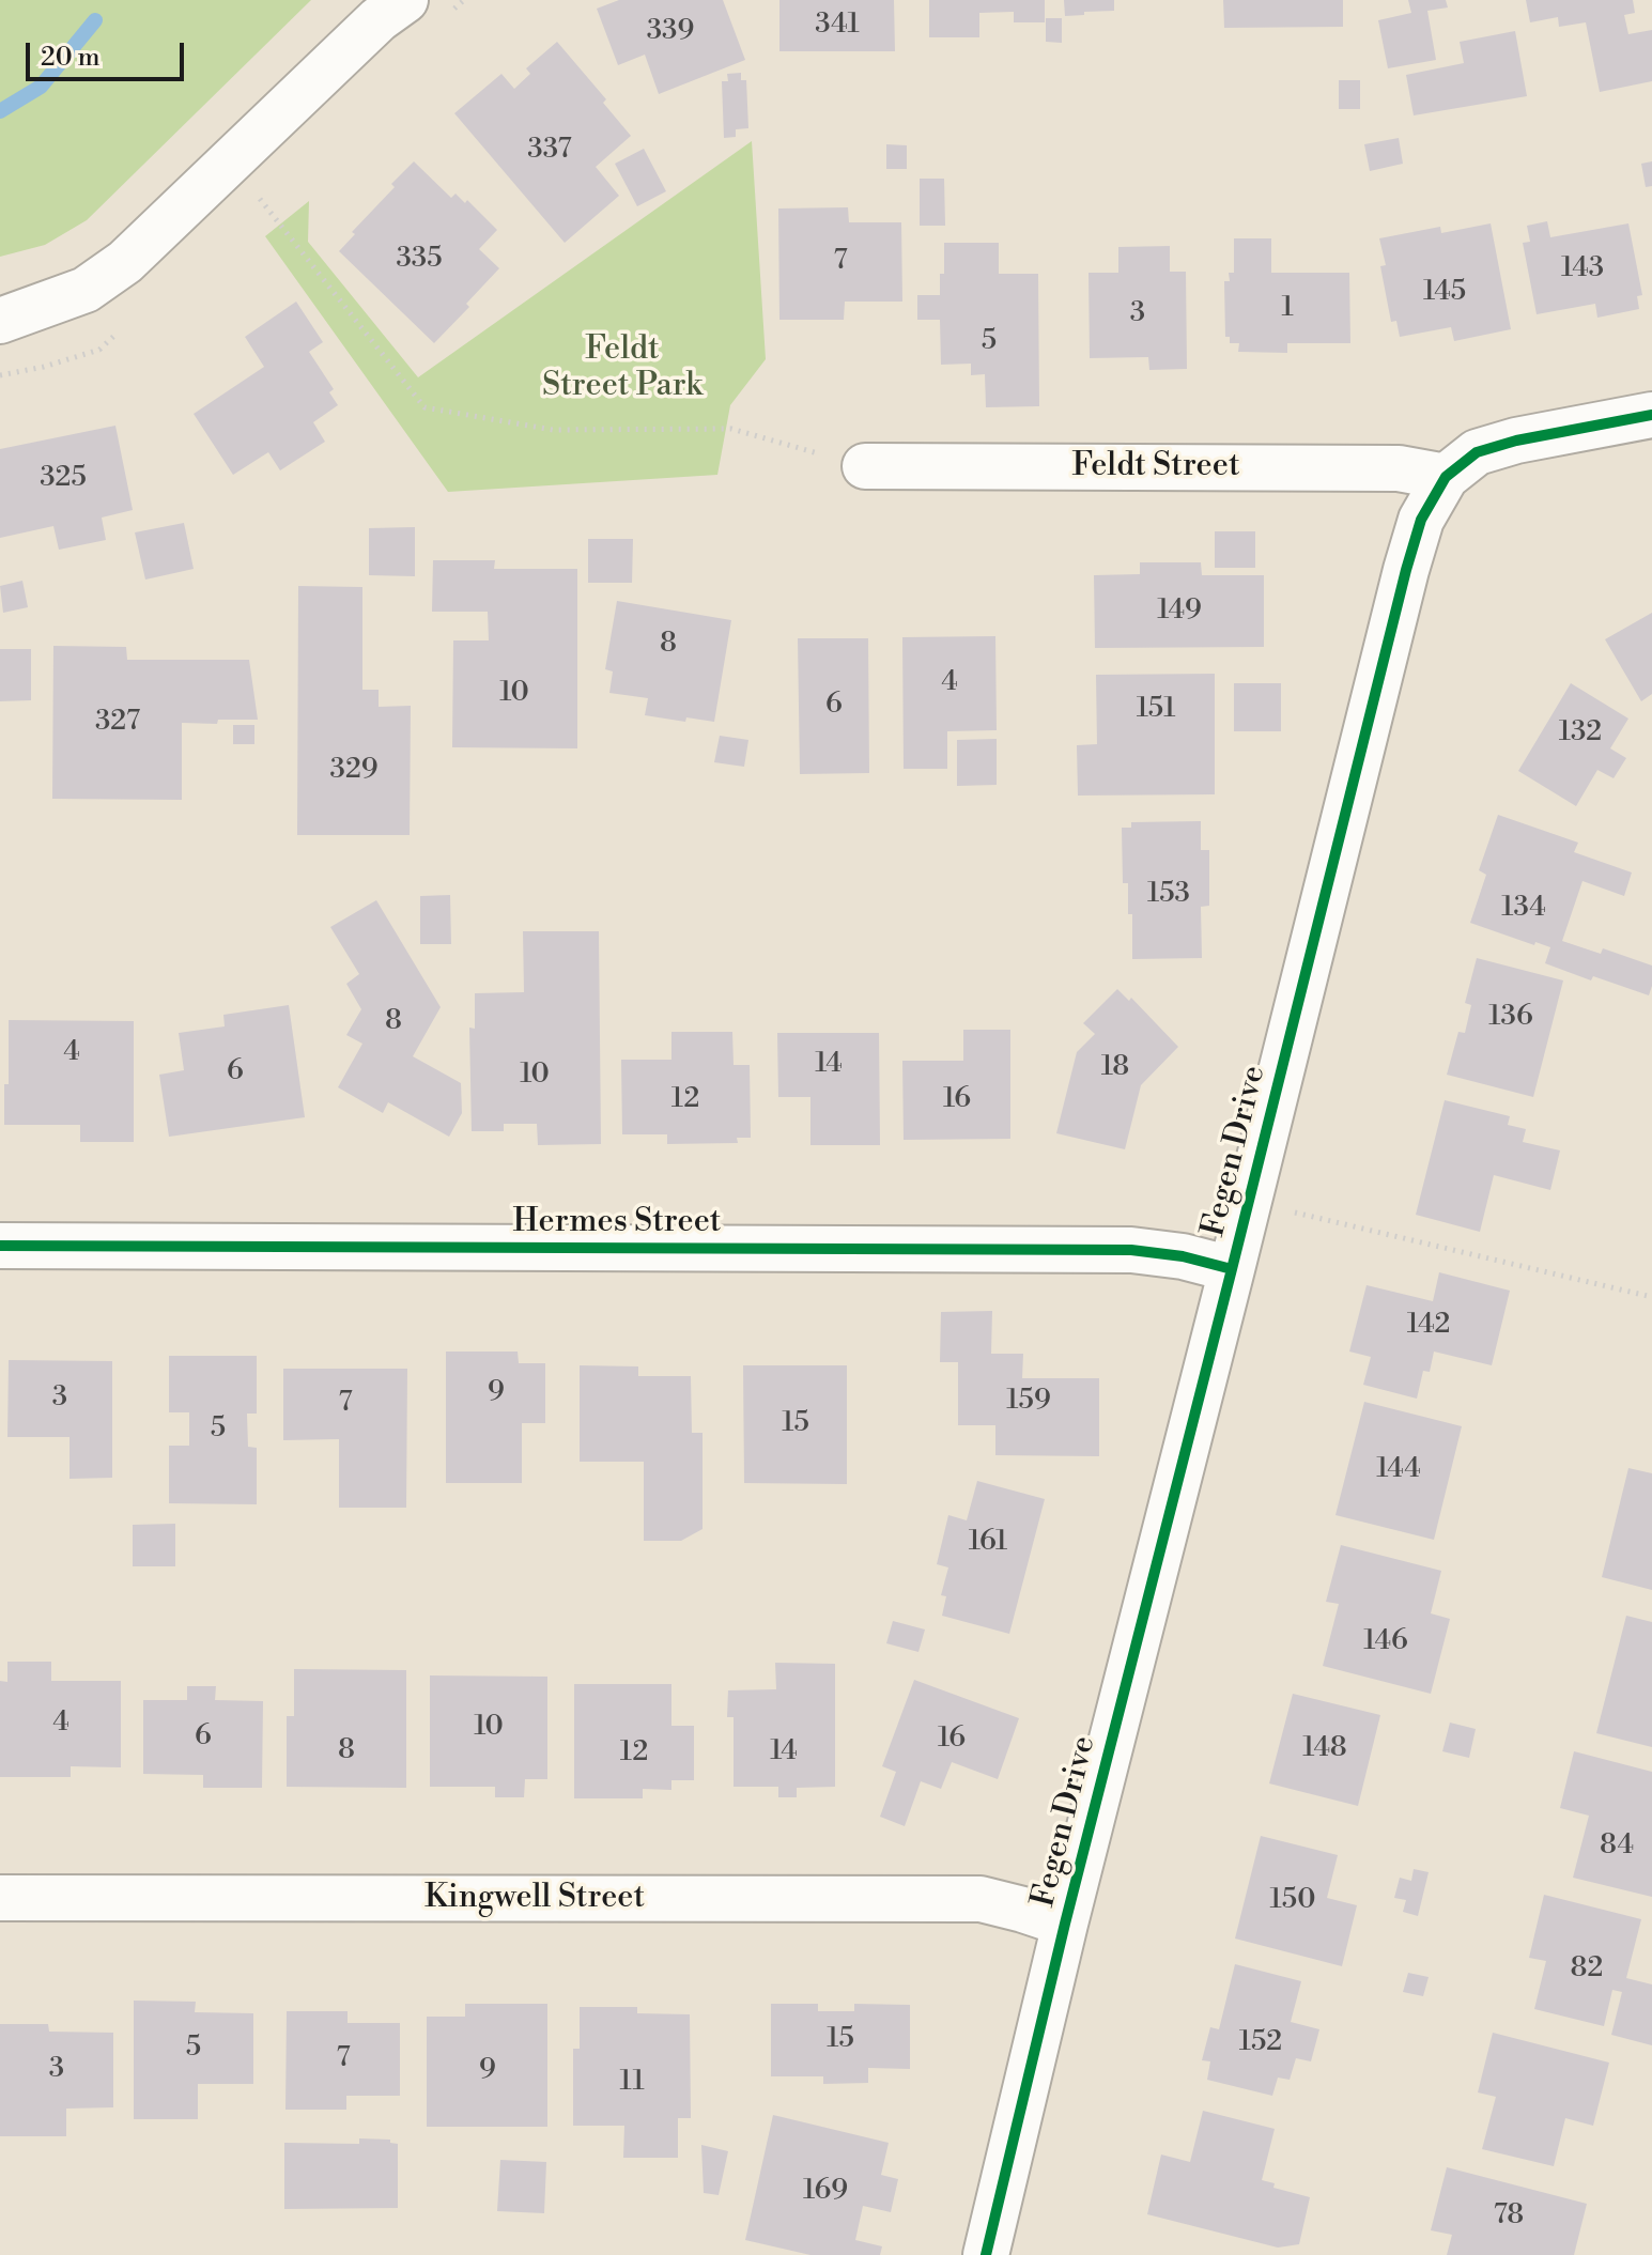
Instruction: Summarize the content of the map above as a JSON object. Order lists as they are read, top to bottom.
{
  "streets": {
    "street": [
      "Feldt Street",
      "Fegen Drive",
      "Hermes Street",
      "Kingwell Street"
    ]
  },
  "crossings": [
    ["Feldt Street", "Fegen Drive"],
    ["Fegen Drive", "Hermes Street"],
    ["Fegen Drive", "Kingwell Street"]
  ],
  "parks": ["Feldt Street Park"],
  "house_numbers": [
    "341",
    "339",
    "337",
    "335",
    "7",
    "143",
    "145",
    "1",
    "3",
    "5",
    "325",
    "149",
    "8",
    "4",
    "10",
    "6",
    "151",
    "327",
    "132",
    "329",
    "153",
    "134",
    "136",
    "8",
    "4",
    "14",
    "18",
    "6",
    "10",
    "12",
    "16",
    "142",
    "9",
    "3",
    "159",
    "7",
    "15",
    "5",
    "144",
    "161",
    "146",
    "4",
    "10",
    "6",
    "16",
    "148",
    "8",
    "14",
    "12",
    "84",
    "150",
    "82",
    "15",
    "152",
    "5",
    "7",
    "3",
    "9",
    "11",
    "169",
    "78"
  ],
  "scale_bar": "20 m"
}
